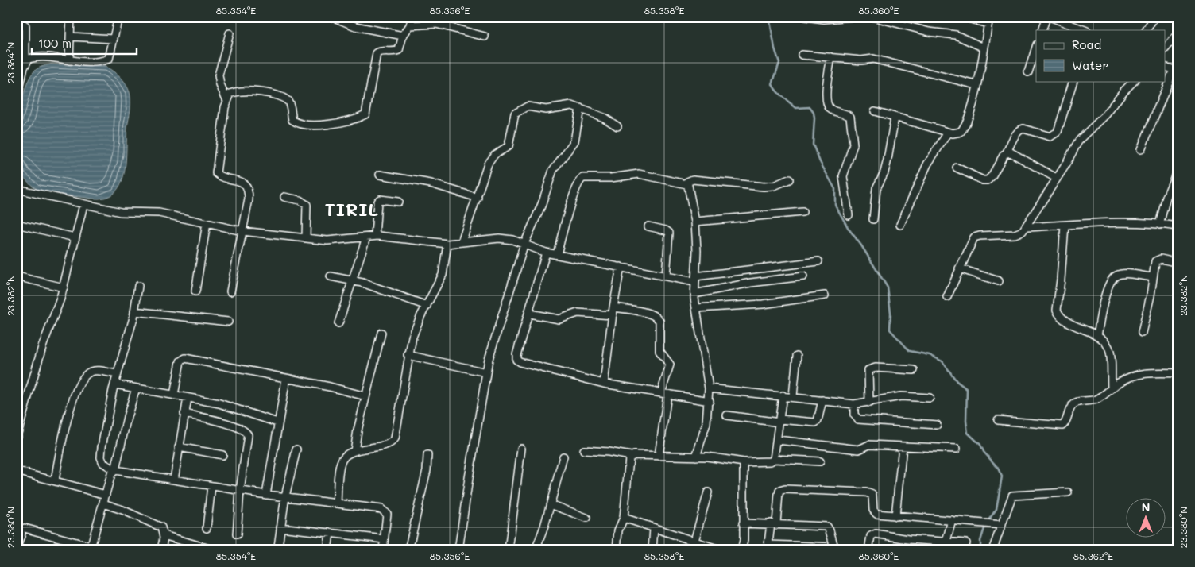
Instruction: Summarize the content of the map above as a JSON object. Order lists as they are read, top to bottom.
{
  "districts": ["TIRIL"],
  "legend": ["Road", "Water"],
  "scale_bar": "100 m",
  "north": "top",
  "coordinates": [
    "85.354°E",
    "85.356°E",
    "85.358°E",
    "85.360°E",
    "23.384°N",
    "23.382°N",
    "23.380°N",
    "85.362°E"
  ]
}
